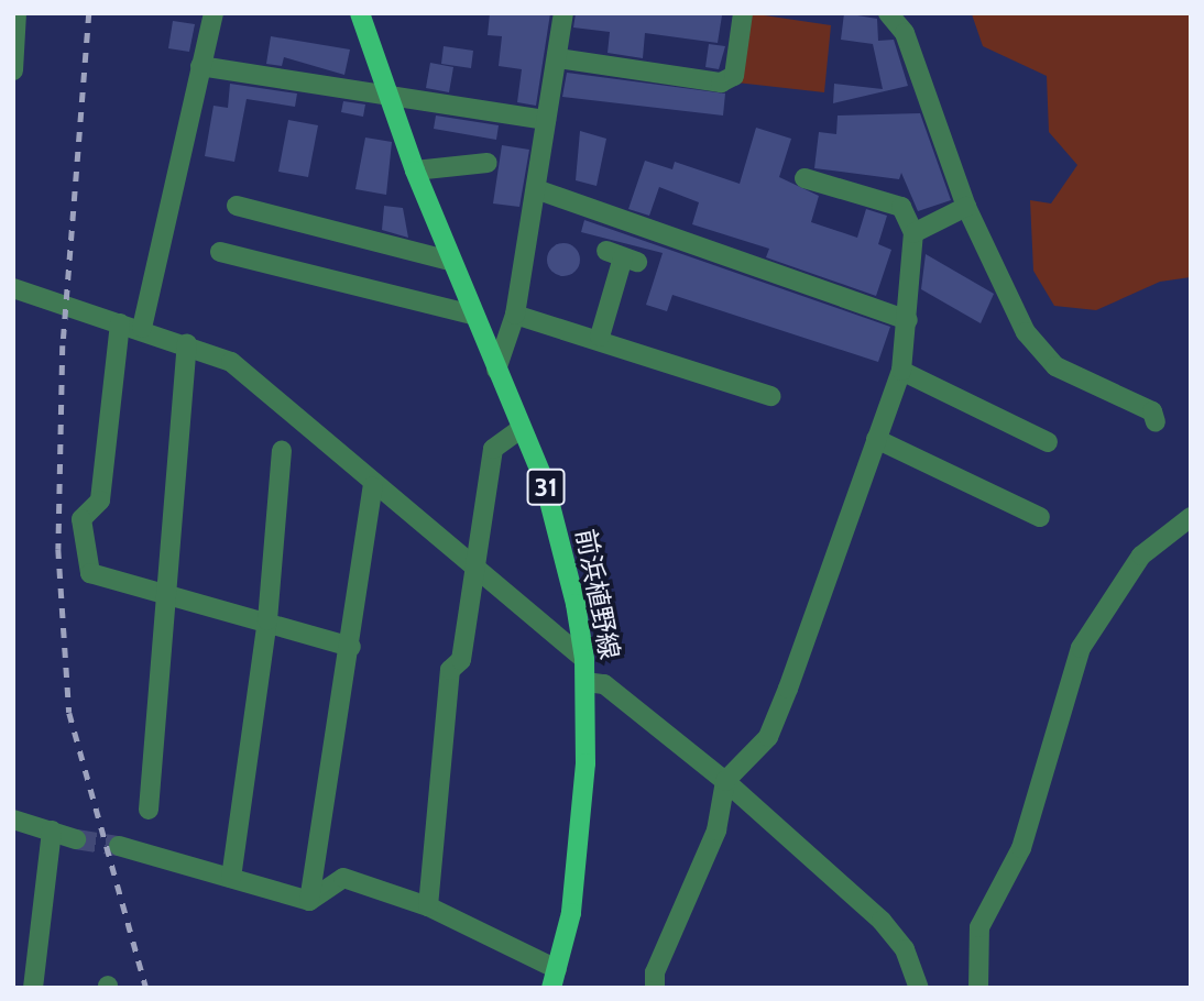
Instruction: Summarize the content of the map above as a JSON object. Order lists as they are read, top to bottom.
{
  "streets": {
    "main road": ["31", "前浜植野線"]
  }
}
